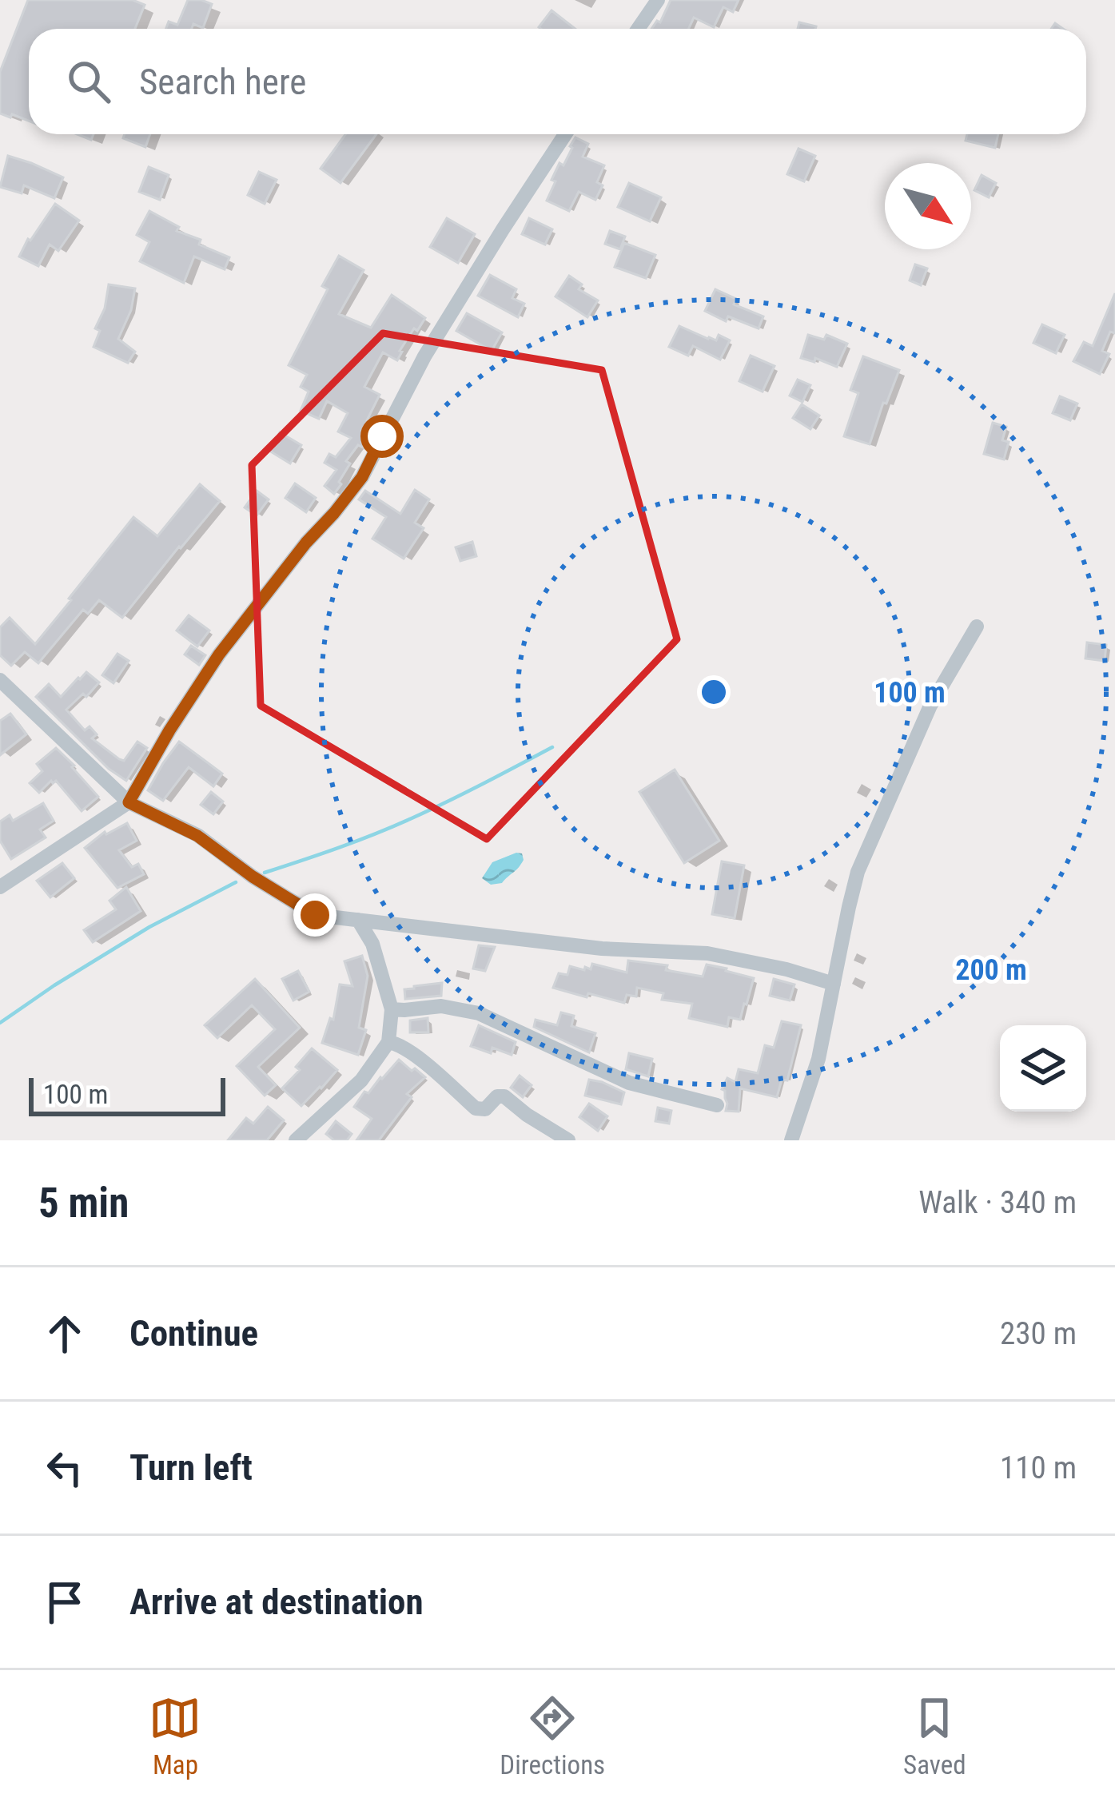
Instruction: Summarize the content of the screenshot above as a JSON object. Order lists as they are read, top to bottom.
{
  "scale_bar": "100 m",
  "north": "bottom right",
  "page": {
    "search": "Search here",
    "scale": "100 m",
    "heading": ["5 min", "Walk · 340 m"],
    "list": [
      ["Continue", "230 m"],
      ["Turn left", "110 m"],
      "Arrive at destination"
    ],
    "nav": ["Map", "Directions", "Saved"]
  },
  "rings": ["100 m", "200 m"]
}
